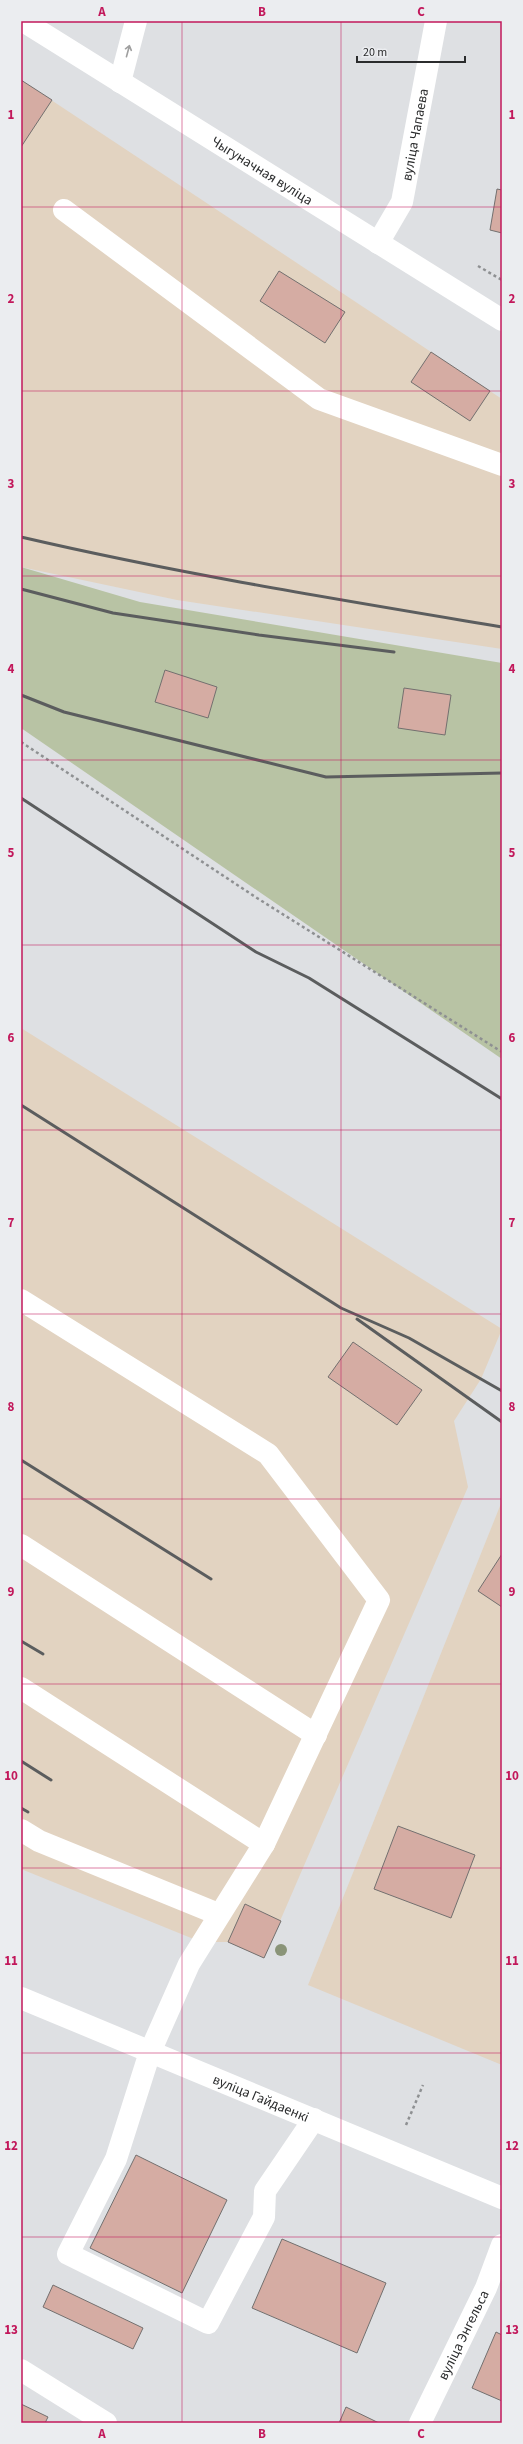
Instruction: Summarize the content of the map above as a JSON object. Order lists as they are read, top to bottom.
{
  "streets": {
    "street": [
      "вуліца Чапаева",
      "Чыгуначная вуліца",
      "вуліца Гайдаенкі",
      "вуліца Энгельса"
    ]
  },
  "crossings": [
    ["вуліца Чапаева", "Чыгуначная вуліца"]
  ],
  "scale_bar": "20 m",
  "grid": {
    "columns": ["A", "B", "C"],
    "rows": [
      "1",
      "2",
      "3",
      "4",
      "5",
      "6",
      "7",
      "8",
      "9",
      "10",
      "11",
      "12",
      "13"
    ]
  }
}
